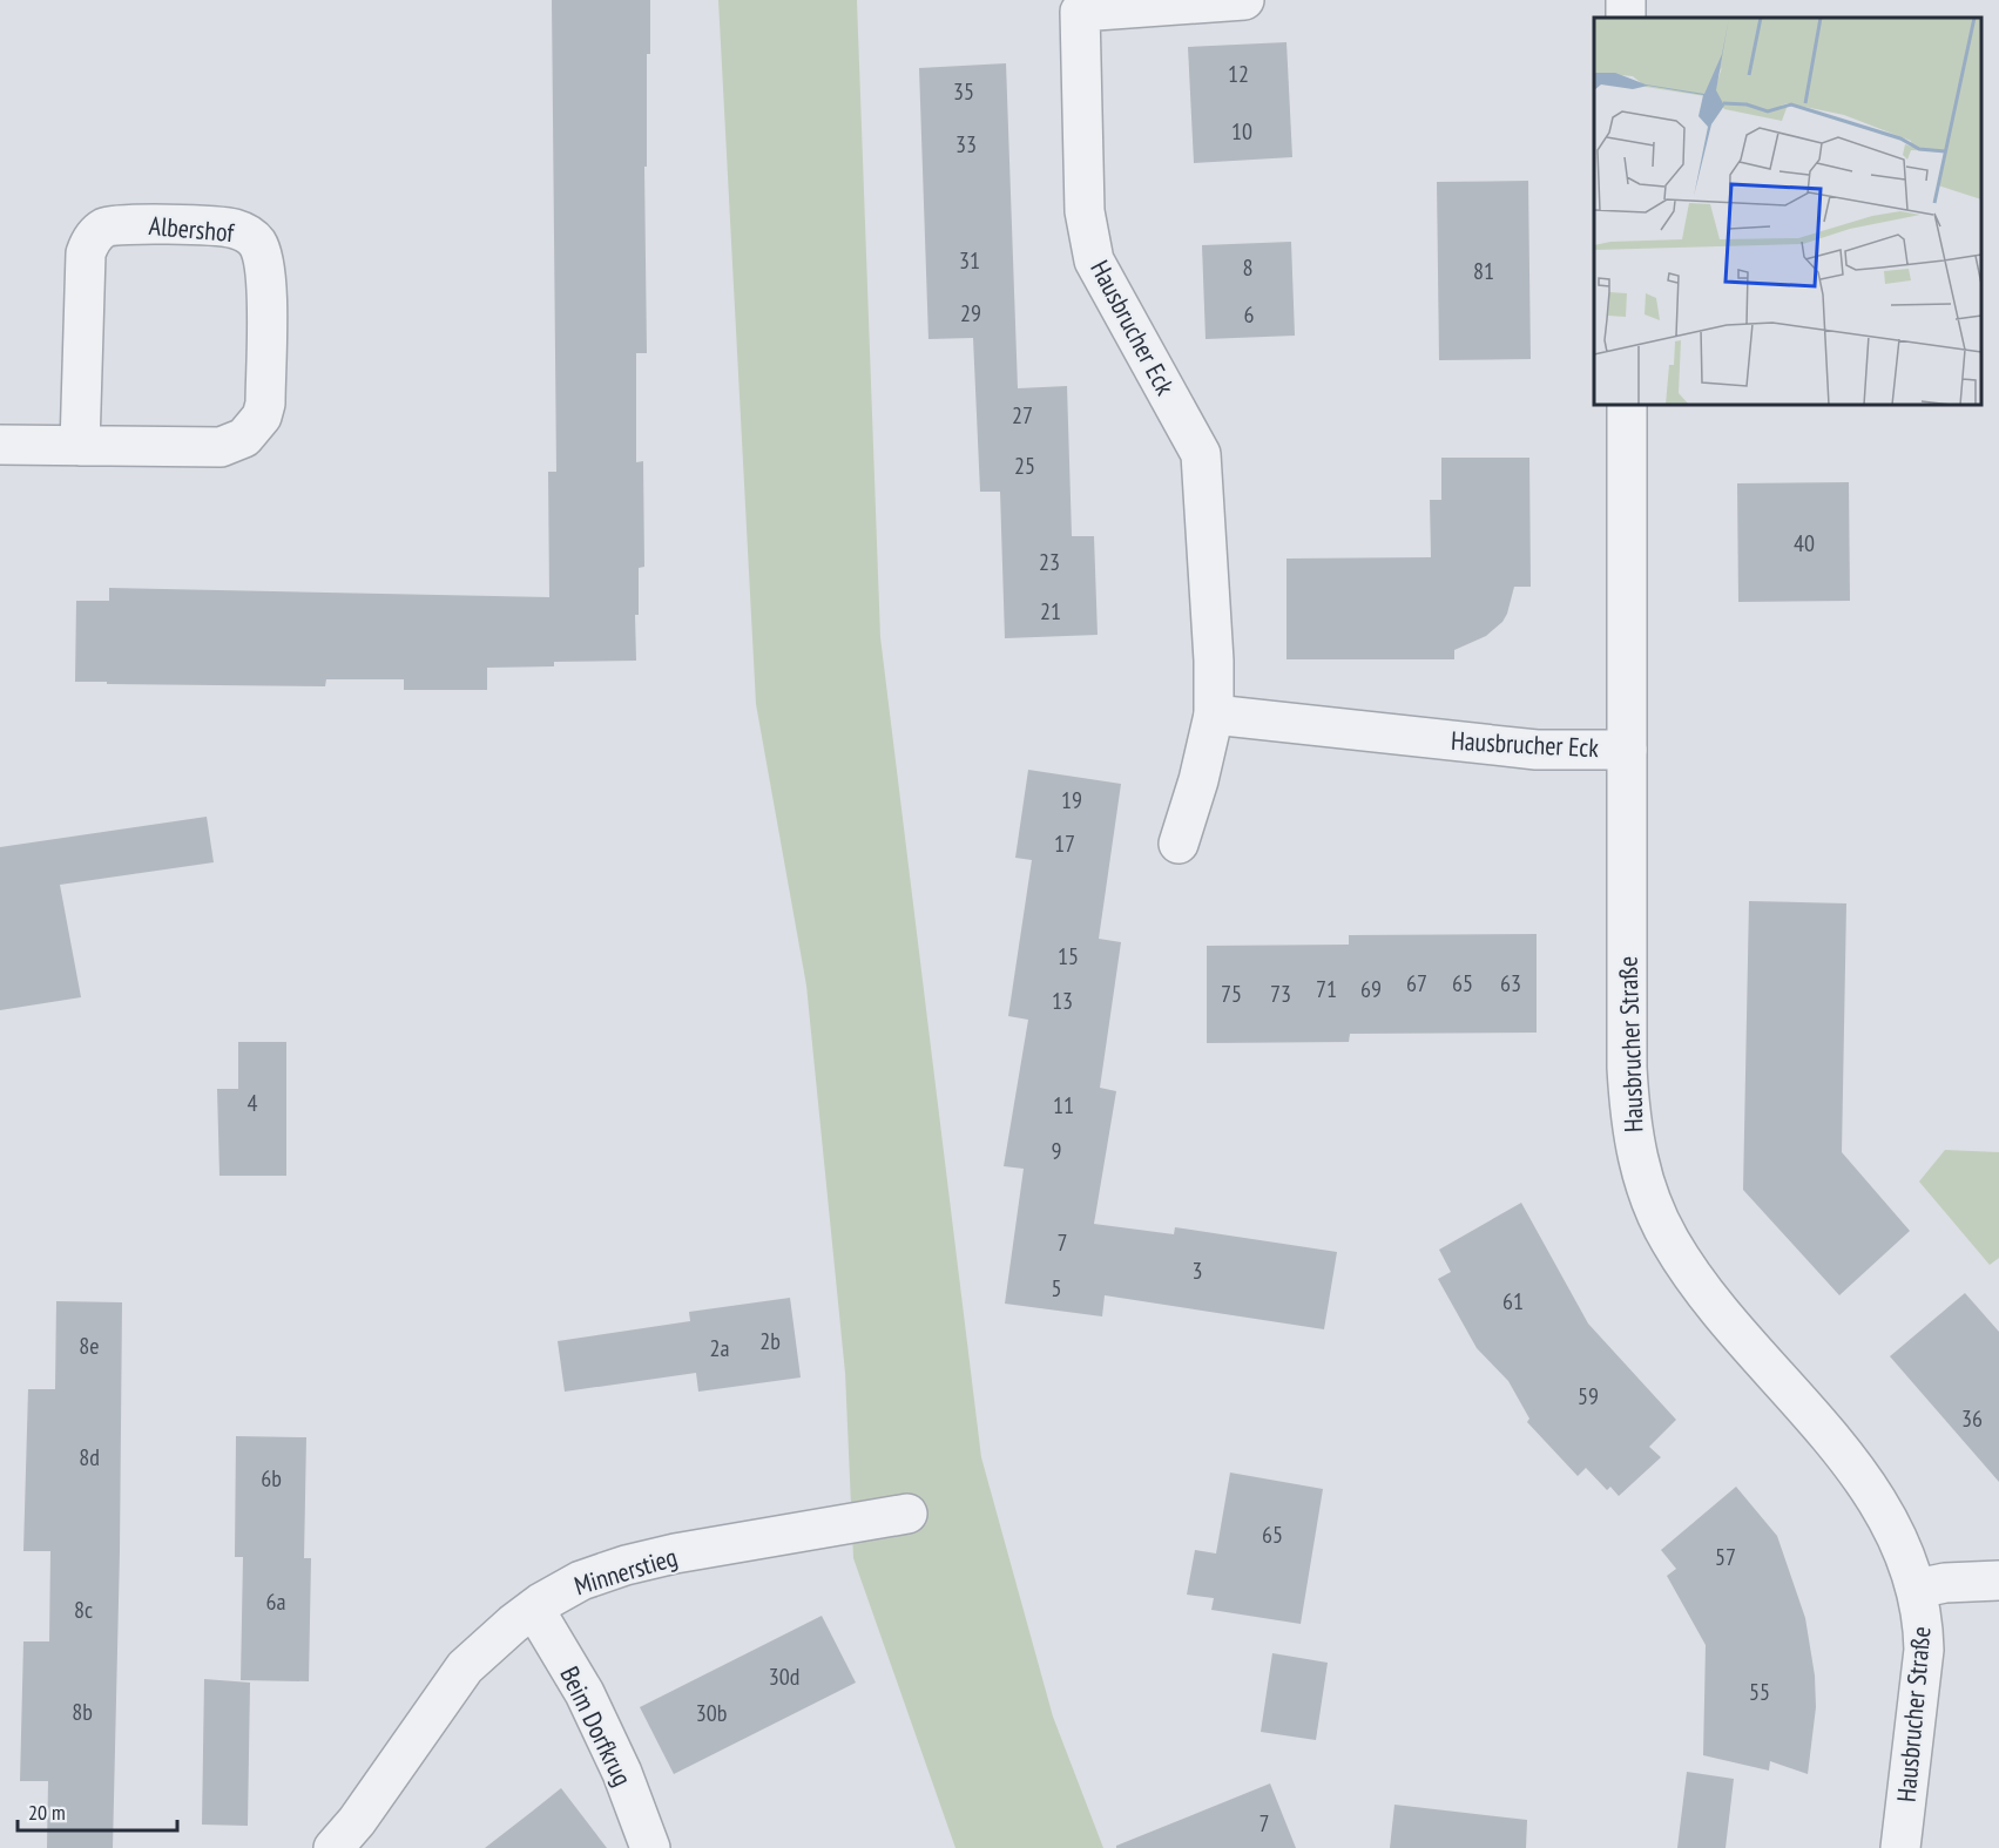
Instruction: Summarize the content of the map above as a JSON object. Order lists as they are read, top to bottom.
{
  "streets": {
    "street": [
      "Albershof",
      "Hausbrucher Eck",
      "Hausbrucher Straße",
      "Minnerstieg",
      "Beim Dorfkrug"
    ]
  },
  "crossings": [
    ["Hausbrucher Eck", "Hausbrucher Straße"],
    ["Minnerstieg", "Beim Dorfkrug"]
  ],
  "house_numbers": [
    "12",
    "35",
    "10",
    "33",
    "31",
    "8",
    "81",
    "29",
    "6",
    "27",
    "25",
    "40",
    "23",
    "21",
    "19",
    "17",
    "15",
    "67",
    "65",
    "63",
    "71",
    "69",
    "75",
    "73",
    "13",
    "4",
    "11",
    "9",
    "7",
    "3",
    "5",
    "61",
    "2b",
    "8e",
    "2a",
    "59",
    "36",
    "8d",
    "6b",
    "65",
    "57",
    "6a",
    "8c",
    "30d",
    "55",
    "8b",
    "30b",
    "7"
  ],
  "scale_bar": "20 m"
}
